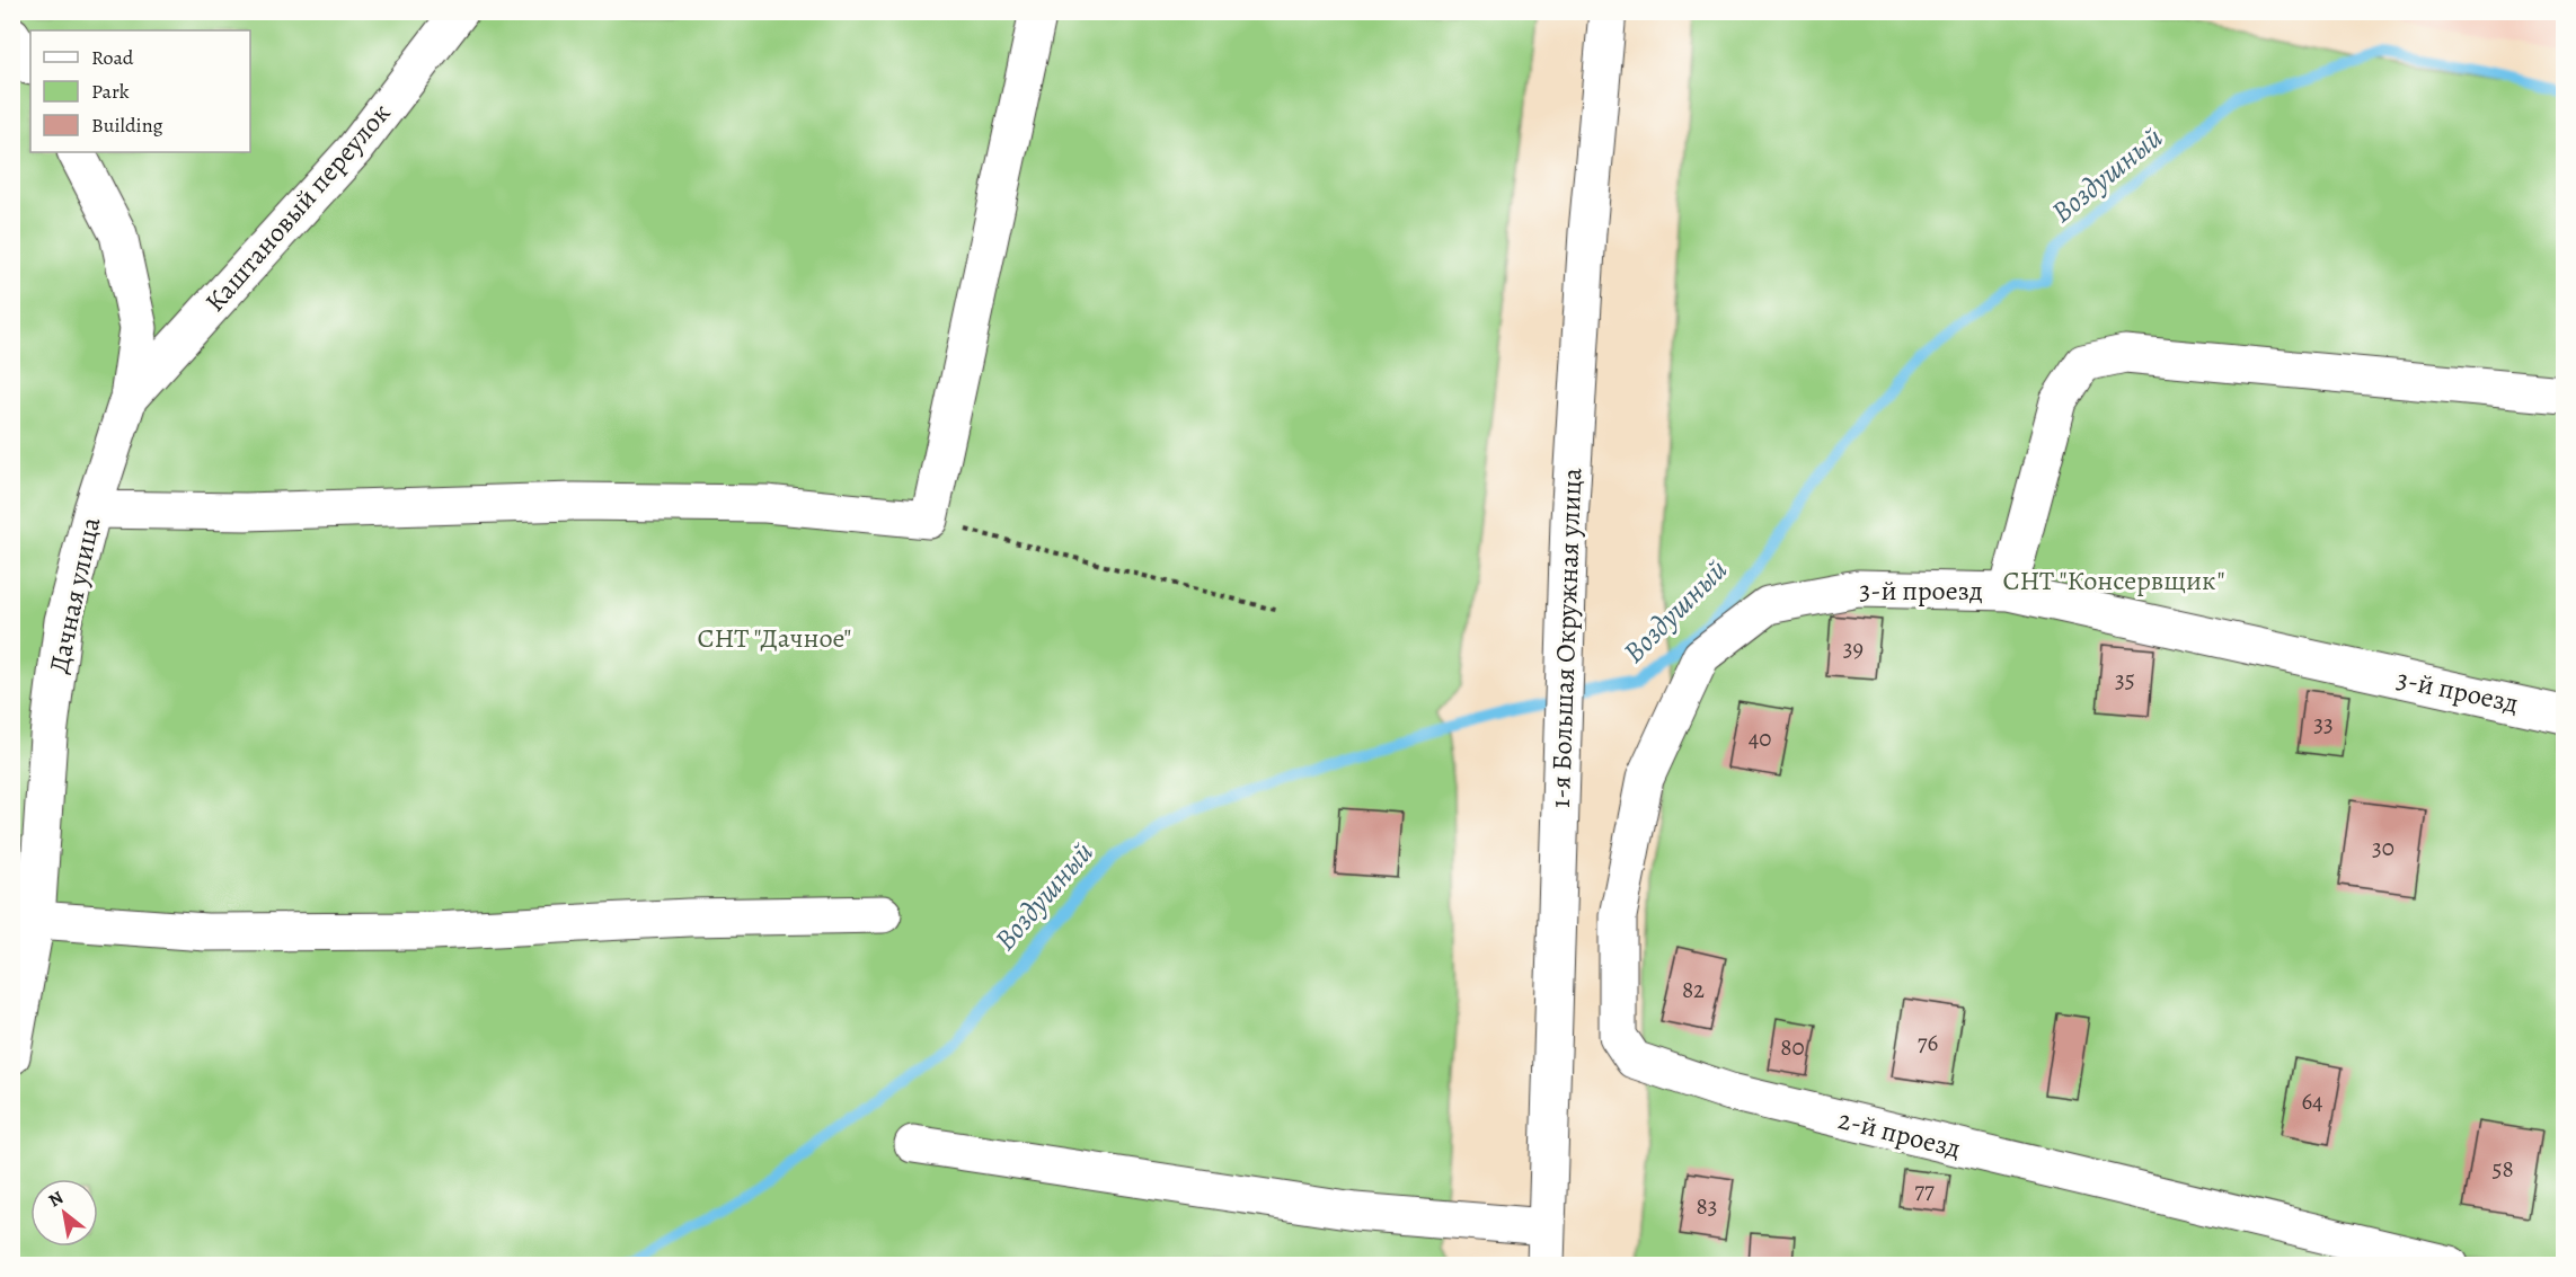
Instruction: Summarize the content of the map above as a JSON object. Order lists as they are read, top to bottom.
{
  "streets": {
    "street": [
      "Каштановый переулок",
      "3-й проезд",
      "Дачная улица",
      "1-я Большая Окружная улица",
      "2-й проезд"
    ]
  },
  "crossings": [
    ["Каштановый переулок", "Дачная улица"],
    ["3-й проезд", "2-й проезд"]
  ],
  "water": ["Воздушный"],
  "parks": ["СНТ \"Консервщик\"", "СНТ \"Дачное\""],
  "house_numbers": [
    "39",
    "35",
    "33",
    "40",
    "30",
    "82",
    "76",
    "80",
    "64",
    "58",
    "77",
    "83"
  ],
  "legend": ["Road", "Park", "Building"],
  "north": "top left"
}
